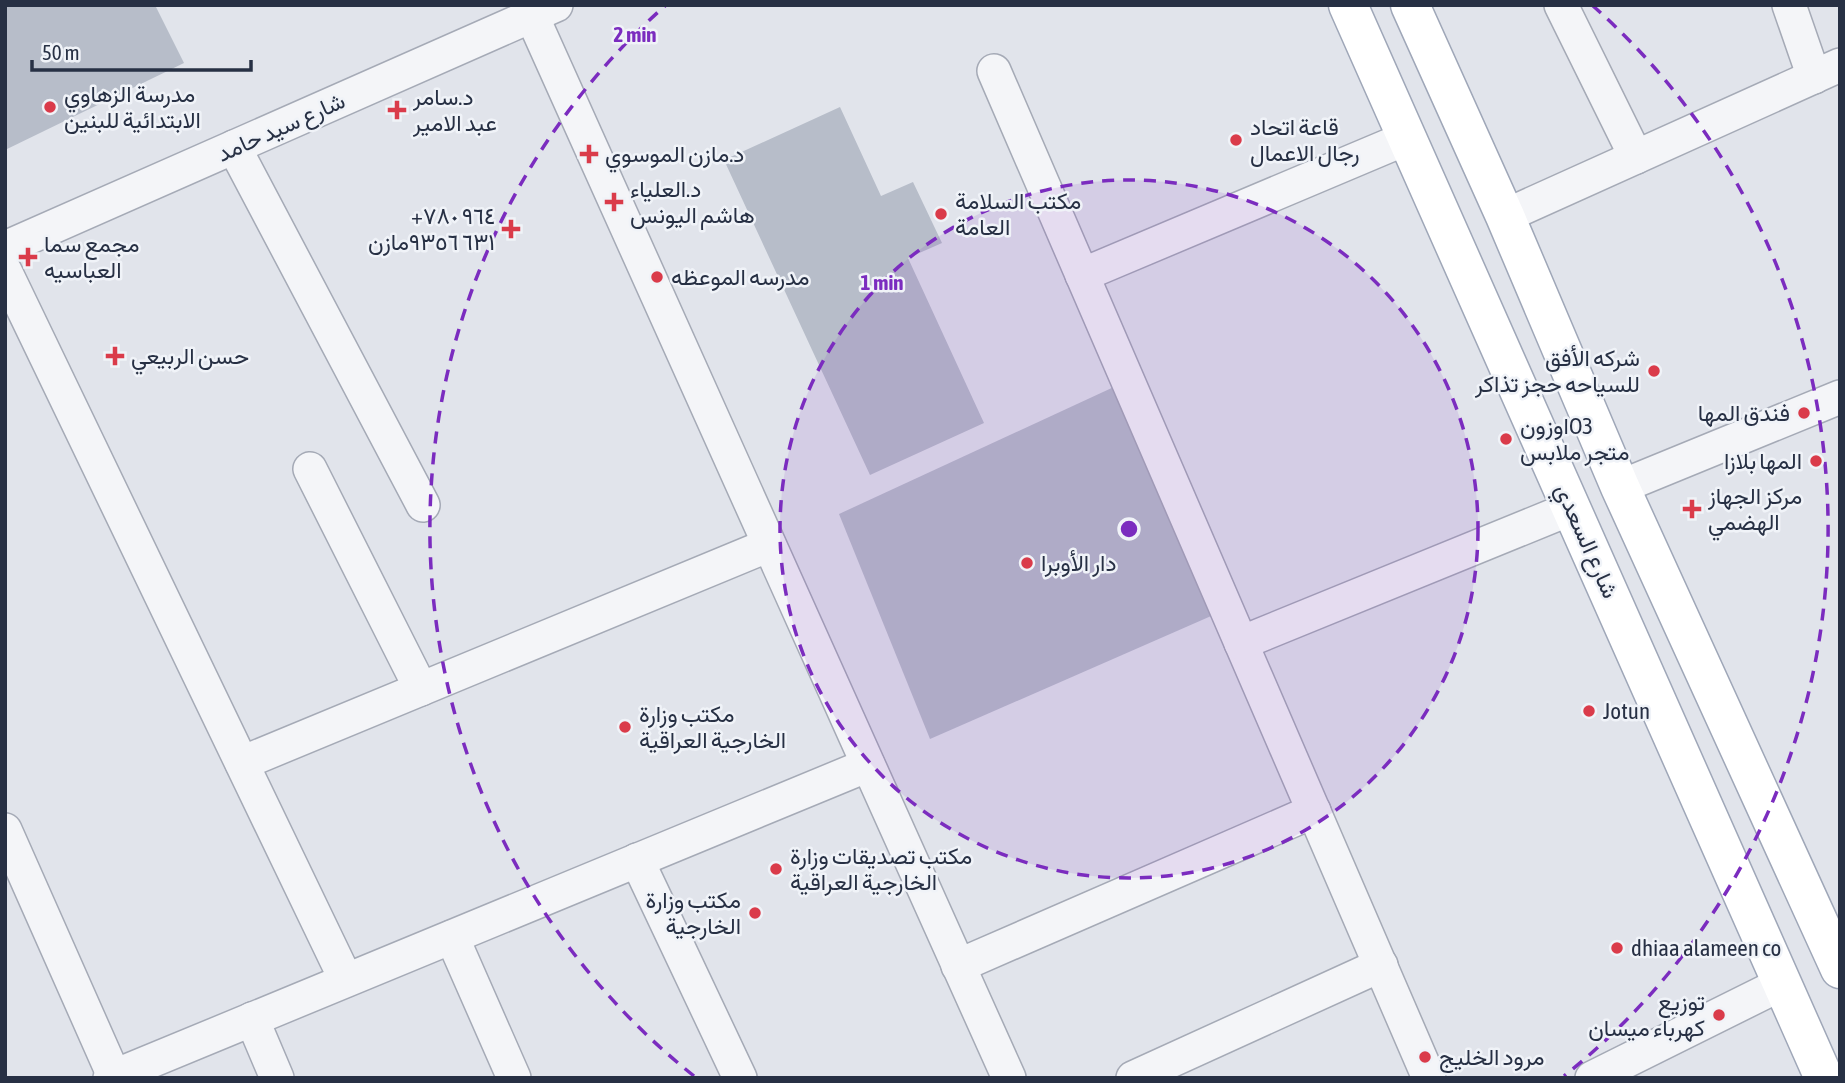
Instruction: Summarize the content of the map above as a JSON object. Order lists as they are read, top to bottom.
{
  "streets": {
    "main road": ["شارع السعدي"],
    "street": ["شارع سيد حامد"]
  },
  "places": {
    "other": [
      "مدرسة الزهاوي اﻻبتدائية للبنين",
      "قاعة اتحاد رجال الاعمال",
      "مكتب السلامة العامة",
      "مدرسه الموعظه",
      "شركه الأفق للسياحه حجز تذاكر",
      "فندق المها",
      "اوزونO3 متجر ملابس",
      "المها بلازا",
      "دار الأوبرا",
      "Jotun",
      "مكتب وزارة الخارجية العراقية",
      "مكتب تصديقات وزارة الخارجية العراقية",
      "مكتب وزارة الخارجية",
      "dhiaa alameen co",
      "توزيع كهرباء ميسان",
      "مرود الخليج"
    ],
    "health": [
      "د.سامر عبد الامير",
      "د.مازن الموسوي",
      "د.العلياء هاشم اليونس",
      "+٩٦٤ ٧٨٠ ٦٣١ ٩٣٥٦مازن",
      "مجمع سما العباسيه",
      "حسن الربيعي",
      "مركز الجهاز الهضمي"
    ]
  },
  "scale_bar": "50 m",
  "rings": ["2 min", "1 min"]
}
